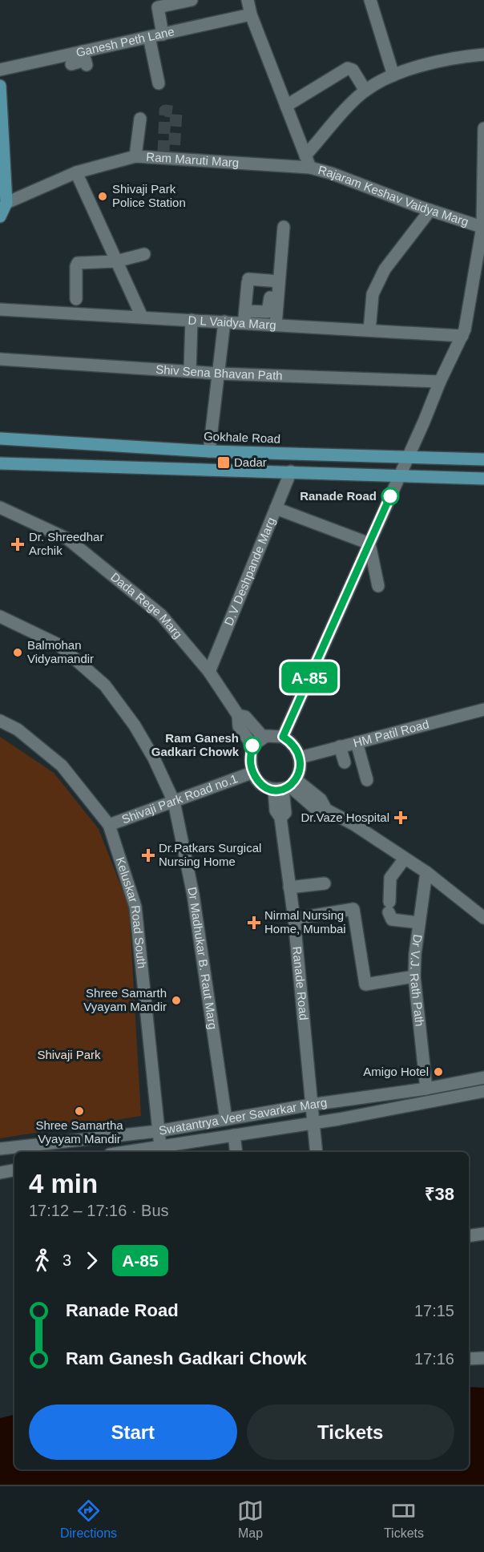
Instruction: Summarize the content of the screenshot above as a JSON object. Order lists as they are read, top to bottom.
{
  "streets": {
    "main road": ["Gokhale Road"],
    "street": [
      "Ganesh Peth Lane",
      "Ram Maruti Marg",
      "Rajaram Keshav Vaidya Marg",
      "D L Vaidya Marg",
      "Shiv Sena Bhavan Path",
      "D.V Deshpande Marg",
      "Dada Rege Marg",
      "HM Patil Road",
      "Shivaji Park Road no.1",
      "Keluskar Road South",
      "Dr Madhukar B. Raut Marg",
      "Dr V.J. Rath Path",
      "Ranade Road",
      "Swatantrya Veer Savarkar Marg"
    ]
  },
  "crossings": [
    ["Ganesh Peth Lane", "Rajaram Keshav Vaidya Marg"],
    ["Ram Maruti Marg", "Rajaram Keshav Vaidya Marg"],
    ["D.V Deshpande Marg", "Dada Rege Marg"],
    ["Dada Rege Marg", "HM Patil Road"],
    ["Dada Rege Marg", "Shivaji Park Road no.1"],
    ["Dada Rege Marg", "Ranade Road"],
    ["HM Patil Road", "Shivaji Park Road no.1"],
    ["HM Patil Road", "Ranade Road"],
    ["Shivaji Park Road no.1", "Keluskar Road South"],
    ["Shivaji Park Road no.1", "Dr Madhukar B. Raut Marg"],
    ["Shivaji Park Road no.1", "Ranade Road"],
    ["Keluskar Road South", "Swatantrya Veer Savarkar Marg"],
    ["Dr Madhukar B. Raut Marg", "Swatantrya Veer Savarkar Marg"],
    ["Dr V.J. Rath Path", "Swatantrya Veer Savarkar Marg"],
    ["Ranade Road", "Swatantrya Veer Savarkar Marg"]
  ],
  "parks": ["Shivaji Park"],
  "places": {
    "other": [
      "Shivaji Park Police Station",
      "Ranade Road",
      "Balmohan Vidyamandir",
      "Ram Ganesh Gadkari Chowk",
      "Shree Samarth Vyayam Mandir",
      "Amigo Hotel",
      "Shree Samartha Vyayam Mandir"
    ],
    "transit": ["Dadar"],
    "health": [
      "Dr. Shreedhar Archik",
      "Dr.Vaze Hospital",
      "Dr.Patkars Surgical Nursing Home",
      "Nirmal Nursing Home, Mumbai"
    ]
  },
  "lines": ["bus line A-85"],
  "page": {
    "on_map": "A-85",
    "heading": ["4 min", "17:12 – 17:16 · Bus", "₹38"],
    "legs": ["3", "A-85"],
    "list": [
      {
        "name": "Ranade Road",
        "value": "17:15"
      },
      {
        "name": "Ram Ganesh Gadkari Chowk",
        "value": "17:16"
      }
    ],
    "buttons": ["Start", "Tickets"],
    "tabs": ["Directions", "Map", "Tickets"]
  }
}
